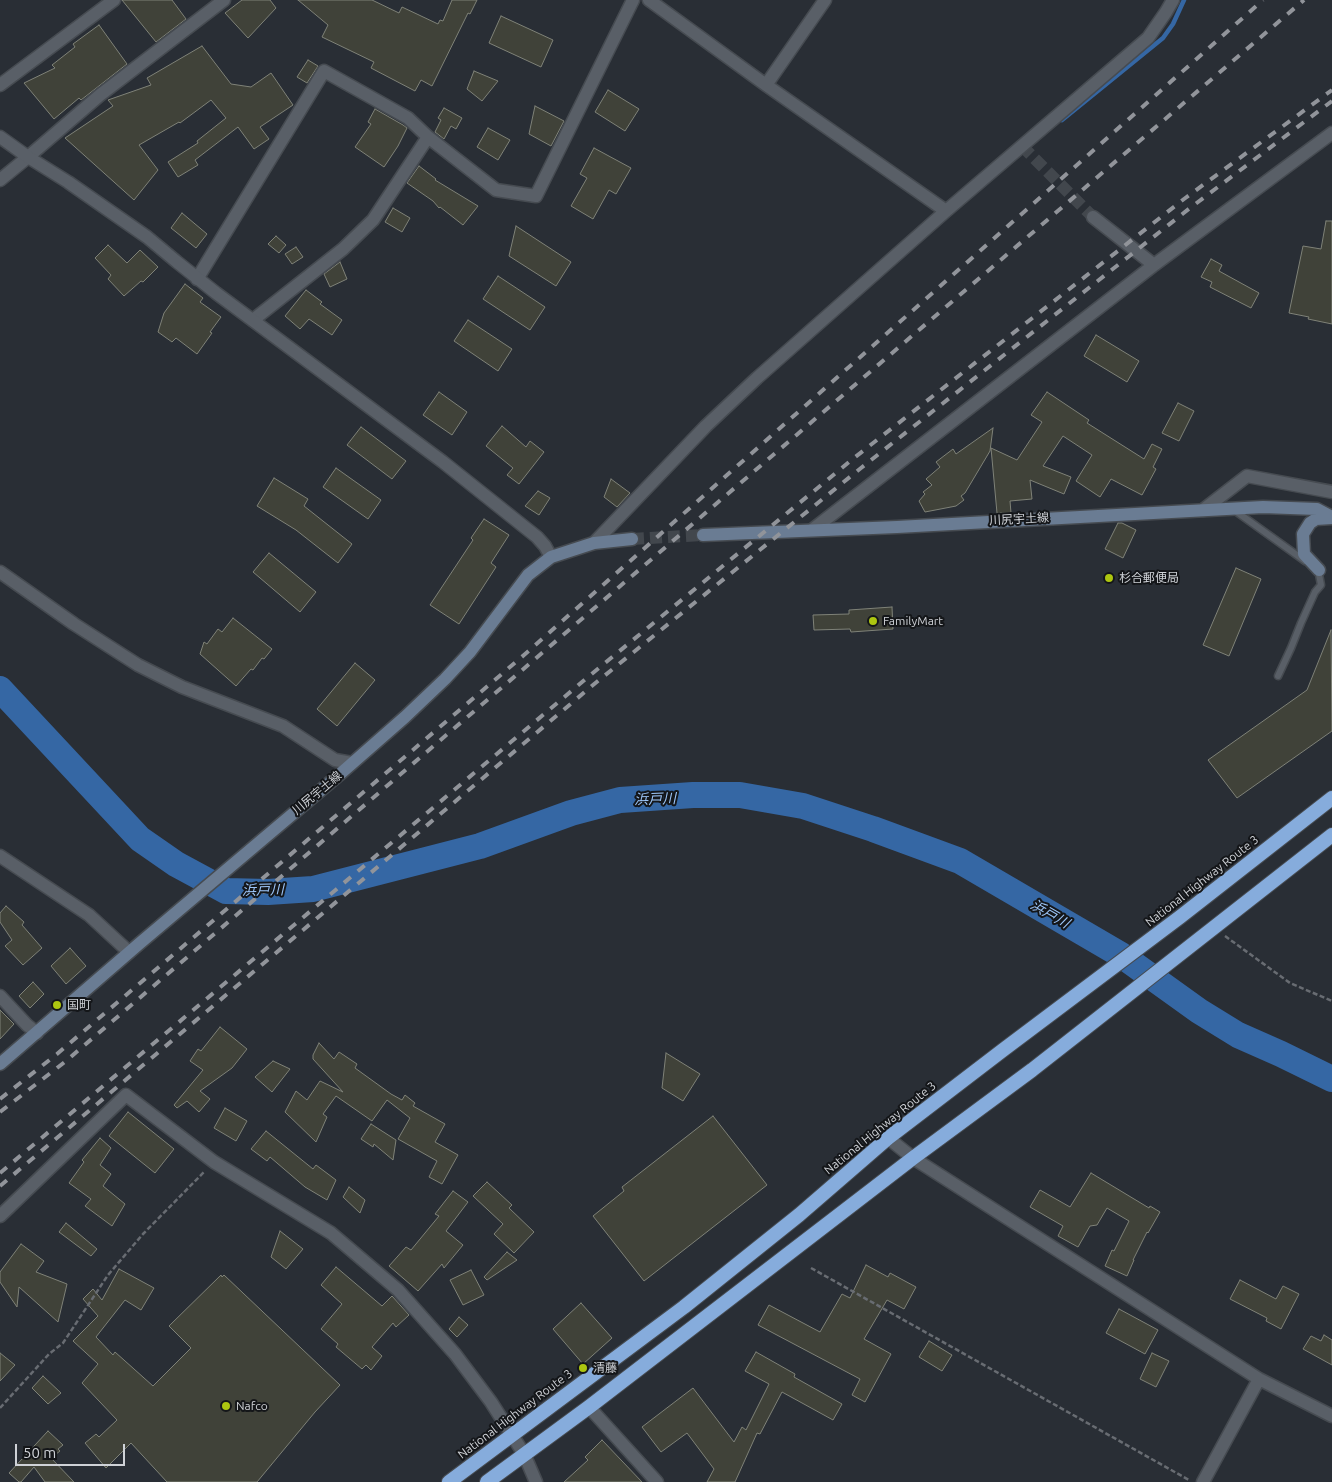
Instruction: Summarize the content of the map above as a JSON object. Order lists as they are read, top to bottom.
{
  "streets": {
    "highway": ["National Highway Route 3"],
    "main road": ["川尻宇土線"]
  },
  "water": ["浜戸川"],
  "places": [
    "杉合郵便局",
    "FamilyMart",
    "国町",
    "清藤",
    "Nafco"
  ],
  "scale_bar": "50 m"
}
